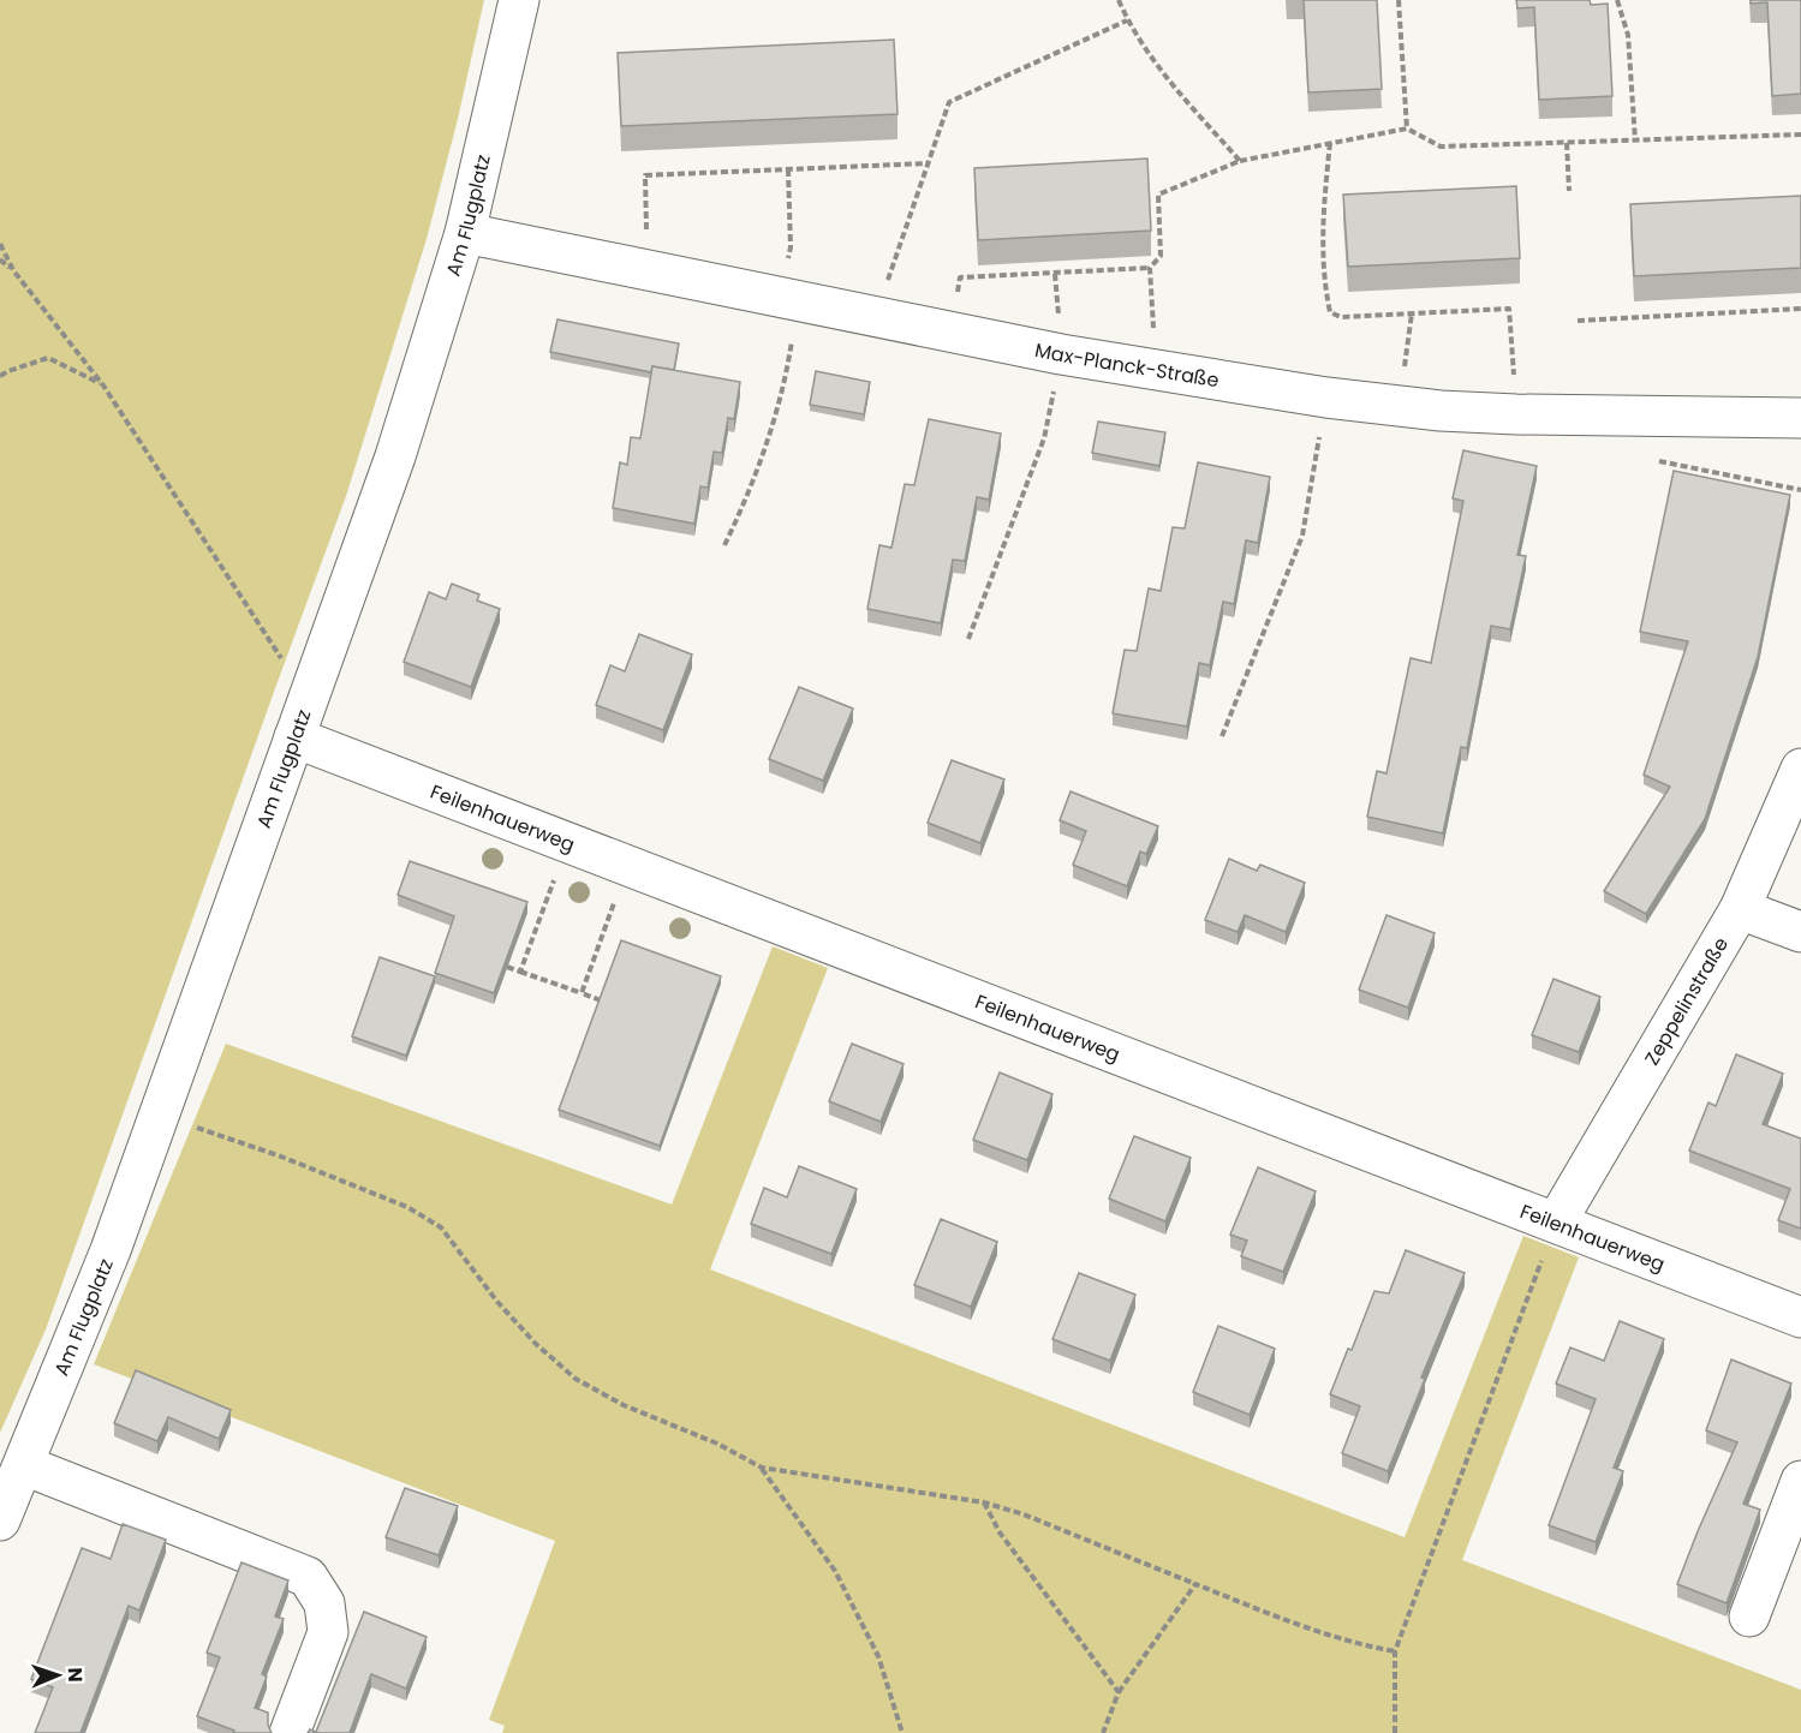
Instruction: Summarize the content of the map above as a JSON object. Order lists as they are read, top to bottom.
{
  "streets": {
    "street": [
      "Am Flugplatz",
      "Max-Planck-Straße",
      "Feilenhauerweg",
      "Zeppelinstraße"
    ]
  },
  "crossings": [
    ["Am Flugplatz", "Max-Planck-Straße"],
    ["Am Flugplatz", "Feilenhauerweg"],
    ["Feilenhauerweg", "Zeppelinstraße"]
  ],
  "north": "right"
}
